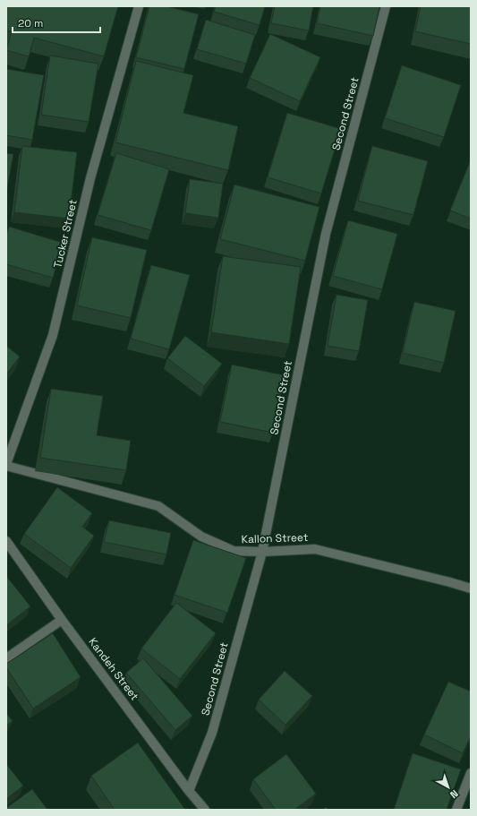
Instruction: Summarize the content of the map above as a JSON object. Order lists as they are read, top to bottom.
{
  "streets": {
    "street": [
      "Second Street",
      "Tucker Street",
      "Kallon Street",
      "Kandeh Street"
    ]
  },
  "crossings": [
    ["Second Street", "Kallon Street"],
    ["Second Street", "Kandeh Street"],
    ["Tucker Street", "Kallon Street"]
  ],
  "scale_bar": "20 m",
  "north": "bottom right"
}
